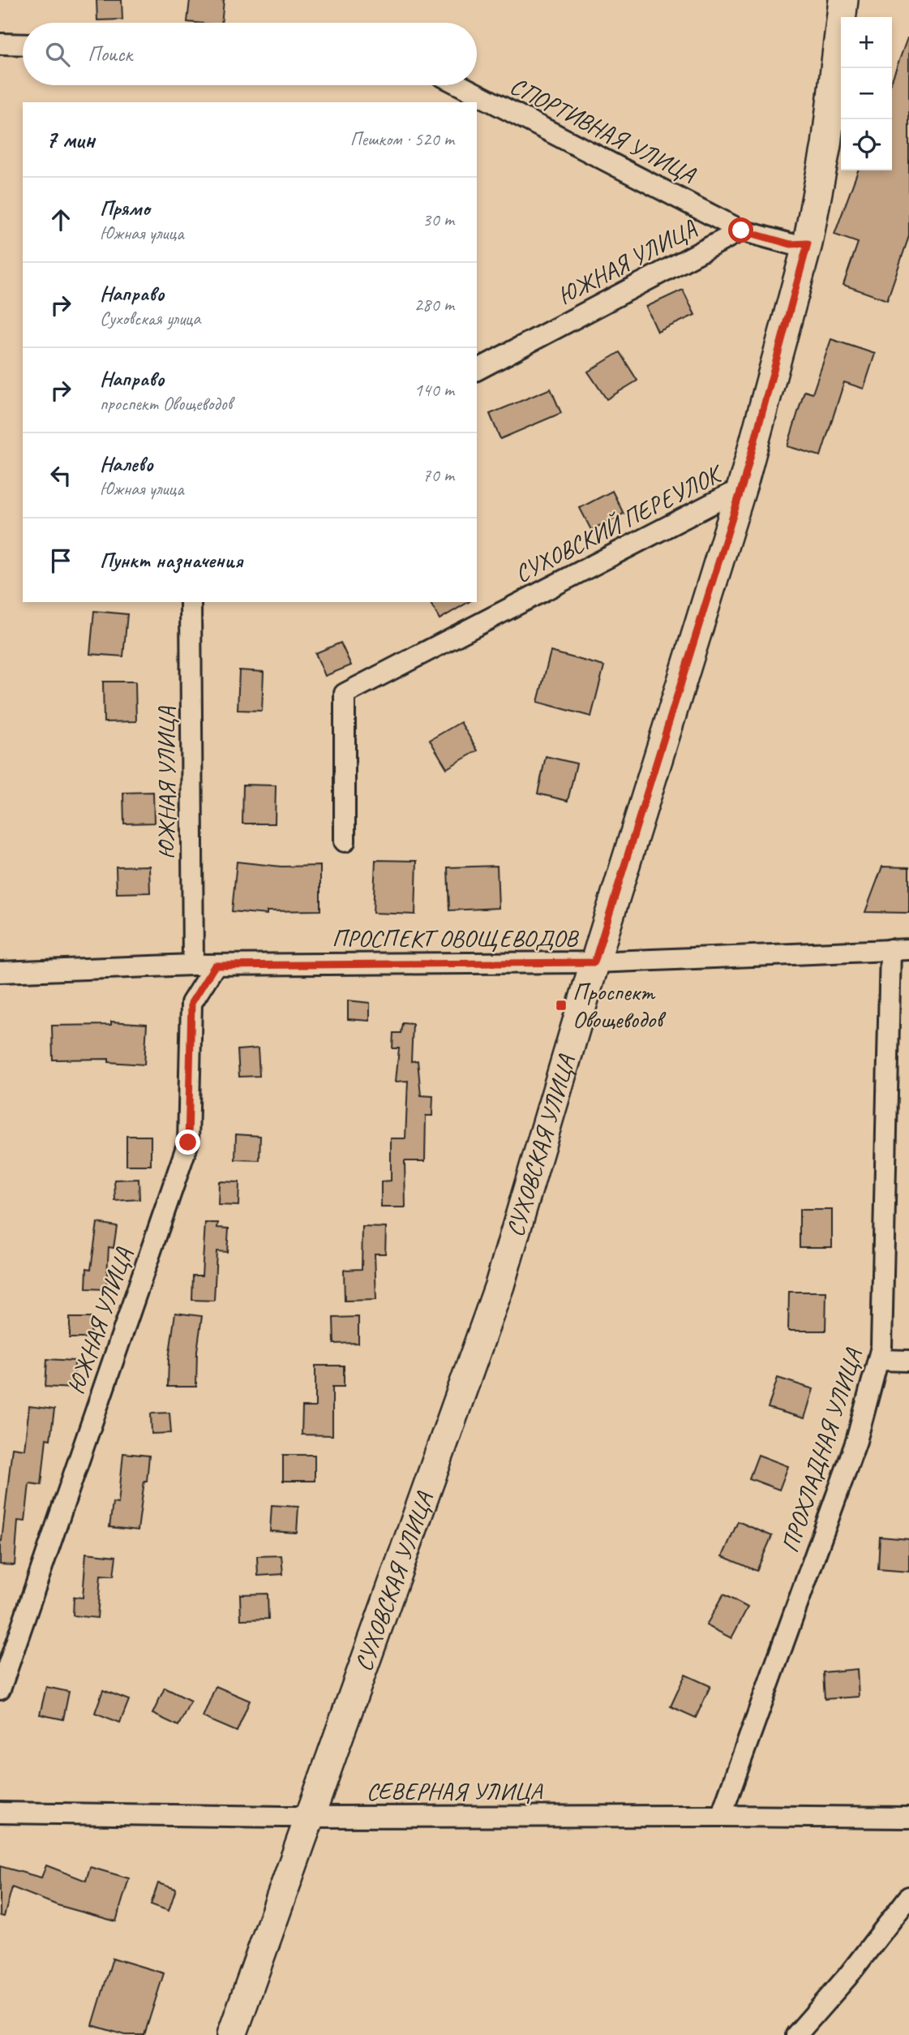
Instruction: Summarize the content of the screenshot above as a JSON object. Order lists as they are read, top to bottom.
{
  "streets": {
    "street": [
      "СПОРТИВНАЯ УЛИЦА",
      "ЮЖНАЯ УЛИЦА",
      "СУХОВСКИЙ ПЕРЕУЛОК",
      "ПРОСПЕКТ ОВОЩЕВОДОВ",
      "СУХОВСКАЯ УЛИЦА",
      "ПРОХЛАДНАЯ УЛИЦА",
      "СЕВЕРНАЯ УЛИЦА"
    ]
  },
  "crossings": [
    ["СПОРТИВНАЯ УЛИЦА", "ЮЖНАЯ УЛИЦА"],
    ["ЮЖНАЯ УЛИЦА", "ПРОСПЕКТ ОВОЩЕВОДОВ"],
    ["СУХОВСКИЙ ПЕРЕУЛОК", "СУХОВСКАЯ УЛИЦА"],
    ["ПРОСПЕКТ ОВОЩЕВОДОВ", "СУХОВСКАЯ УЛИЦА"],
    ["ПРОСПЕКТ ОВОЩЕВОДОВ", "ПРОХЛАДНАЯ УЛИЦА"],
    ["СУХОВСКАЯ УЛИЦА", "СЕВЕРНАЯ УЛИЦА"],
    ["ПРОХЛАДНАЯ УЛИЦА", "СЕВЕРНАЯ УЛИЦА"]
  ],
  "places": {
    "transit": ["Проспект Овощеводов"]
  },
  "page": {
    "map_buttons": ["+", "−"],
    "search": "Поиск",
    "heading": ["7 мин", "Пешком · 520 m"],
    "list": [
      ["Прямо", "Южная улица", "30 m"],
      ["Направо", "Суховская улица", "280 m"],
      ["Направо", "проспект Овощеводов", "140 m"],
      ["Налево", "Южная улица", "70 m"],
      "Пункт назначения"
    ]
  }
}
